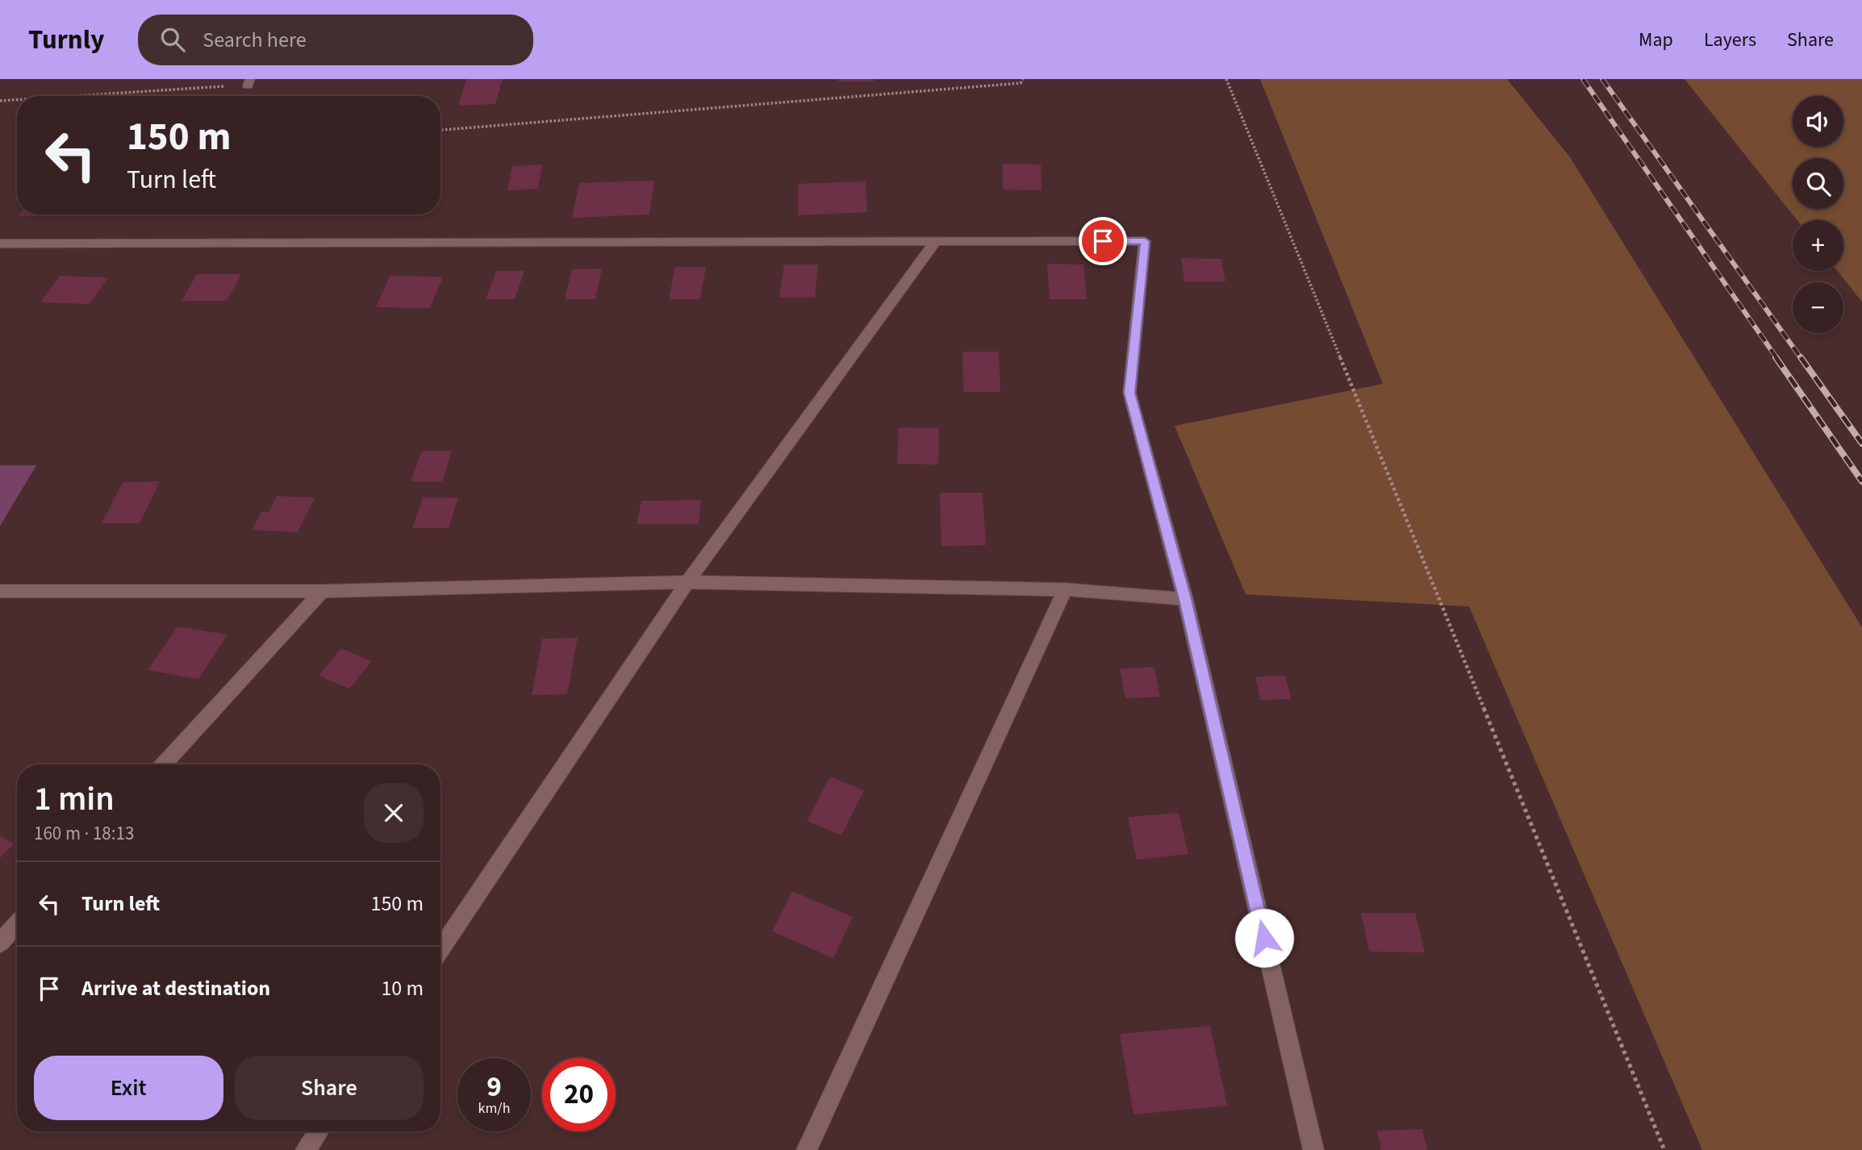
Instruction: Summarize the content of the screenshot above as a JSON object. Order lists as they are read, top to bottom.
{
  "page": {
    "header": "Turnly",
    "search": "Search here",
    "nav": ["Map", "Layers", "Share"],
    "map_buttons": ["+", "−"],
    "turn": ["150 m", "Turn left"],
    "heading": ["1 min", "160 m · 18:13"],
    "list": [
      {
        "name": "Turn left",
        "value": "150 m"
      },
      {
        "name": "Arrive at destination",
        "value": "10 m"
      }
    ],
    "buttons": ["Exit", "Share"],
    "speed": "9 km/h",
    "limit": "20"
  }
}
